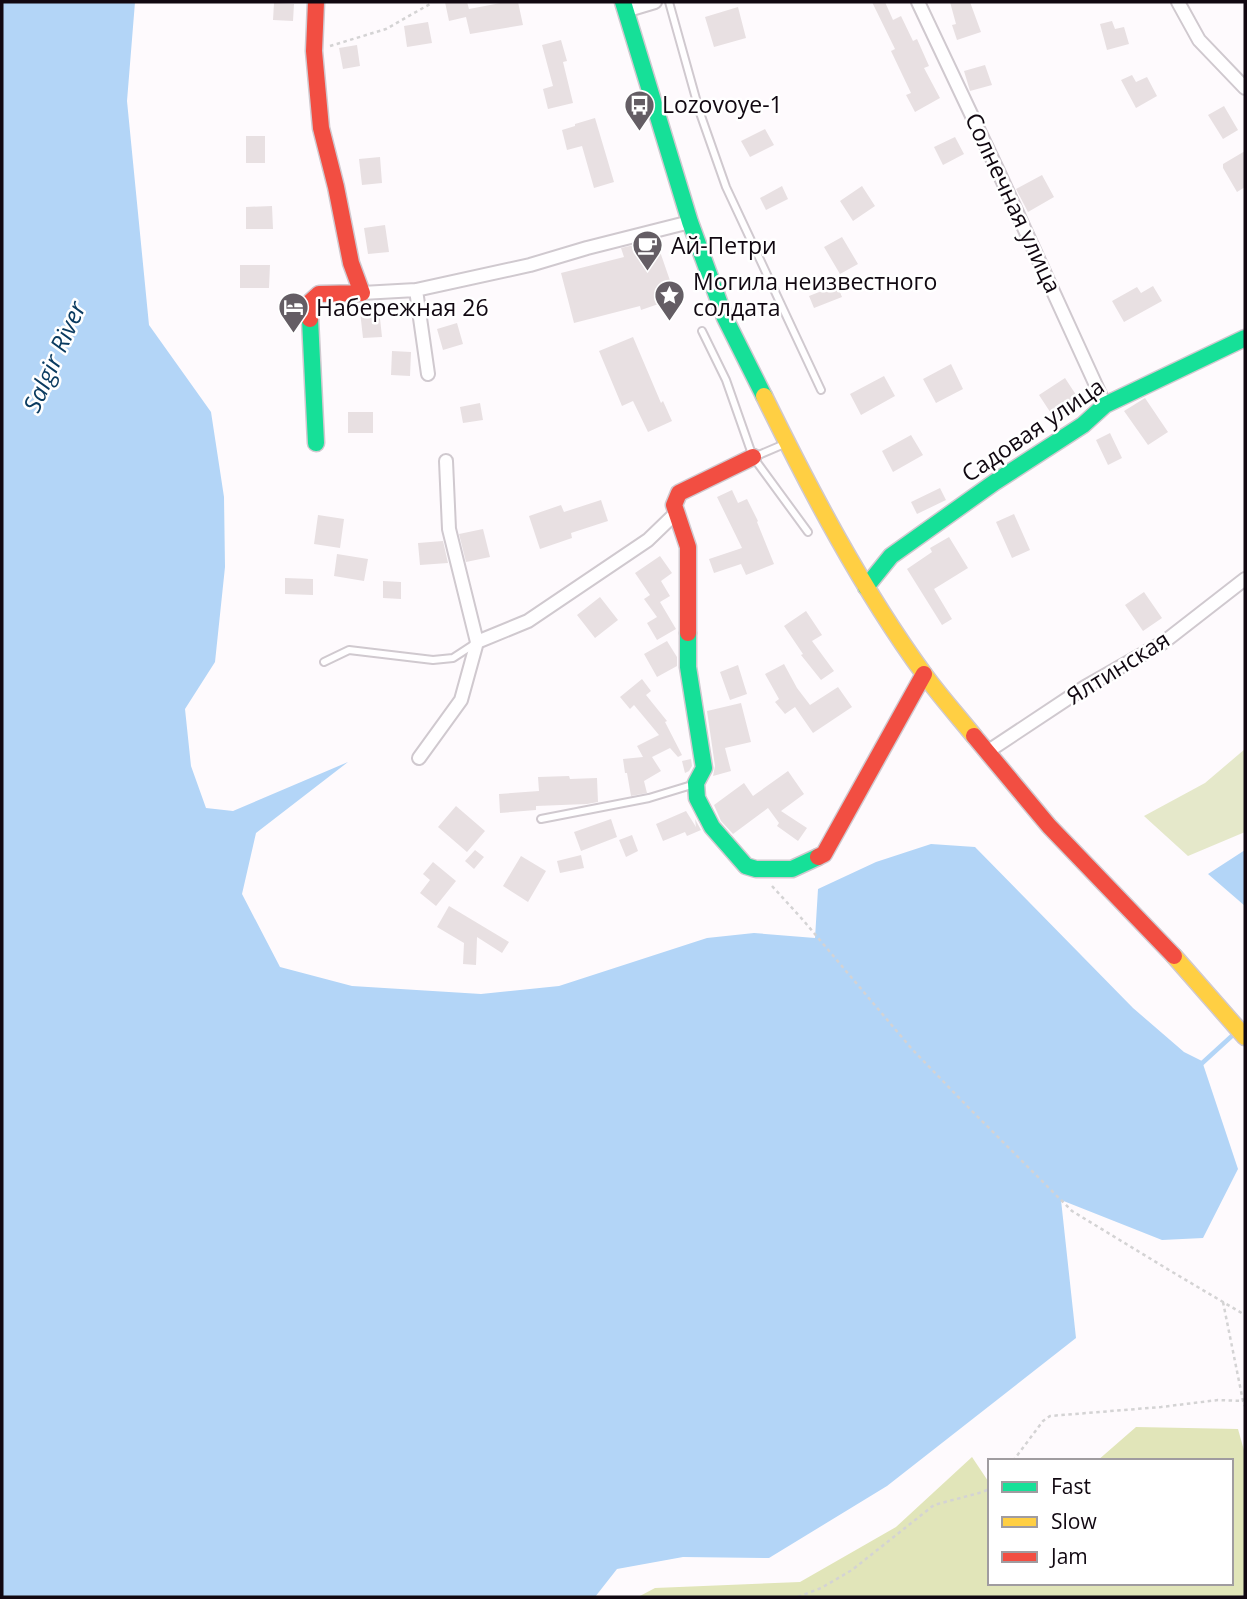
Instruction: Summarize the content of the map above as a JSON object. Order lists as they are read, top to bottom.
{
  "streets": {
    "street": ["Солнечная улица", "Садовая улица", "Ялтинская"]
  },
  "crossings": [
    ["Солнечная улица", "Садовая улица"]
  ],
  "water": ["Salgir River"],
  "places": {
    "bus stop": ["Lozovoye-1"],
    "cafe": ["Ай-Петри"],
    "place": ["Могила неизвестного солдата"],
    "hotel": ["Набережная 26"]
  },
  "legend": ["Fast", "Slow", "Jam"]
}
